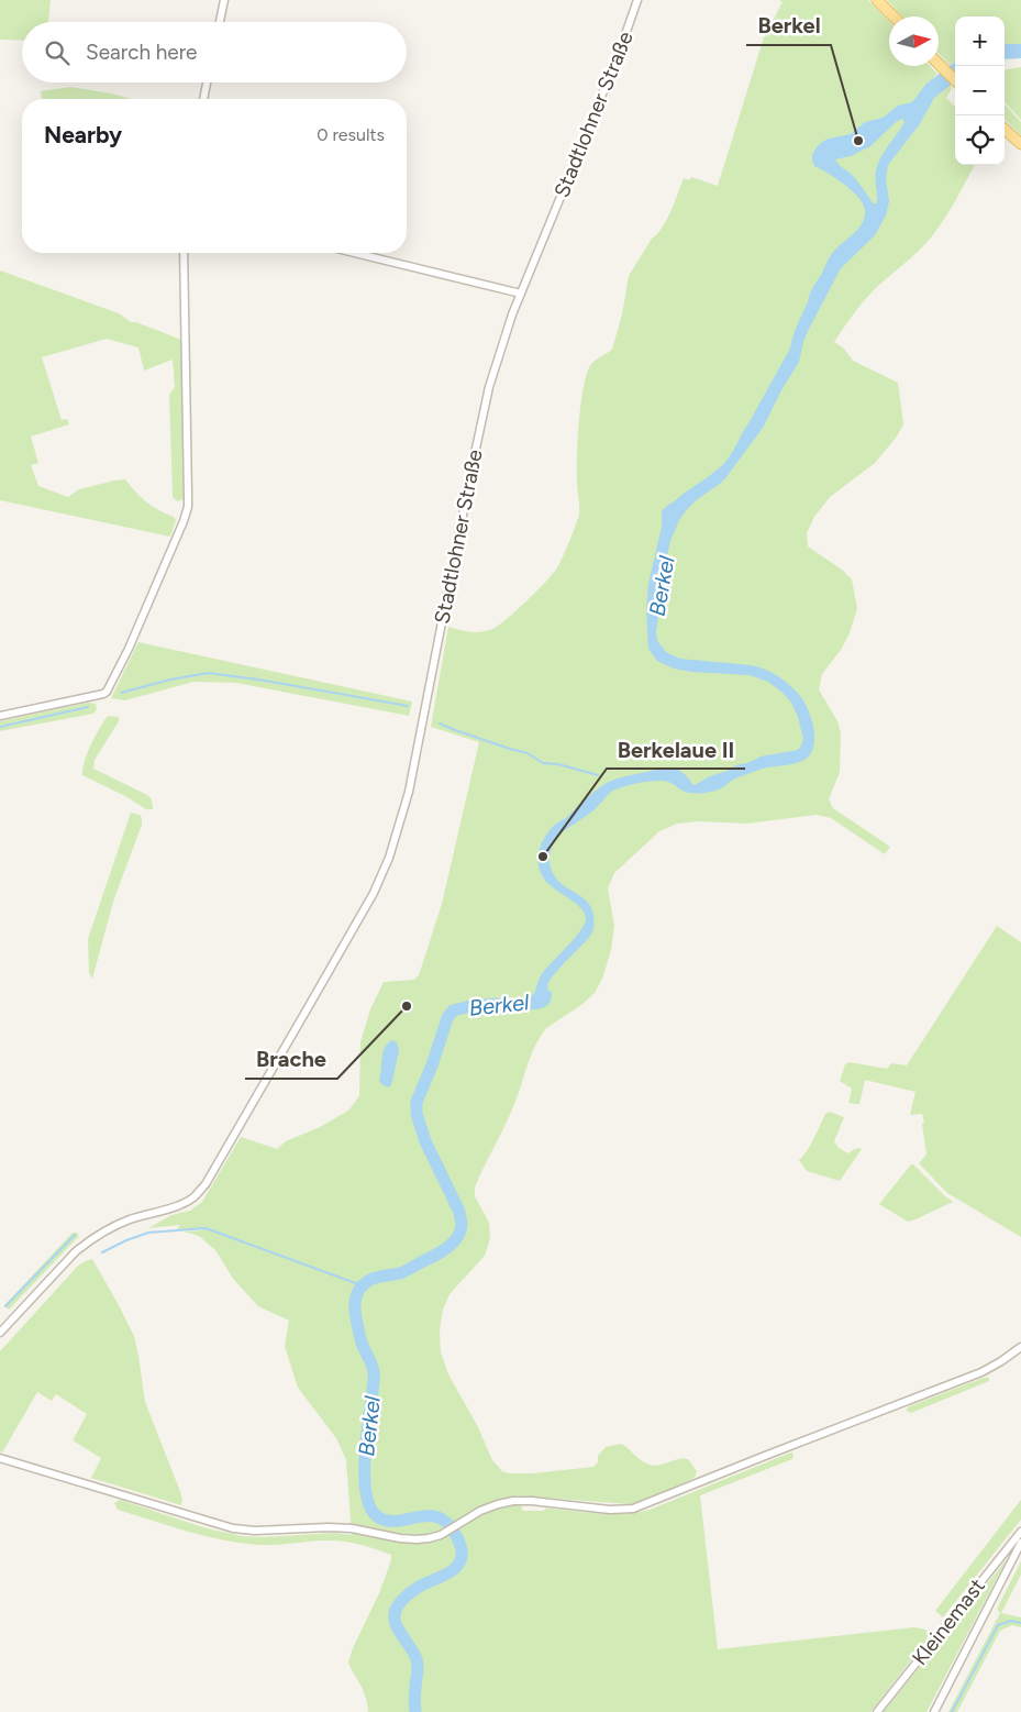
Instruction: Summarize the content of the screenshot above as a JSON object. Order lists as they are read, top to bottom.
{
  "streets": {
    "street": ["Stadtlohner Straße", "Kleinemast"]
  },
  "water": ["Berkel"],
  "places": ["Berkel", "Berkelaue II", "Brache"],
  "north": "right",
  "page": {
    "map_buttons": ["+", "−"],
    "search": "Search here",
    "heading": ["Nearby", "0 results"]
  }
}
